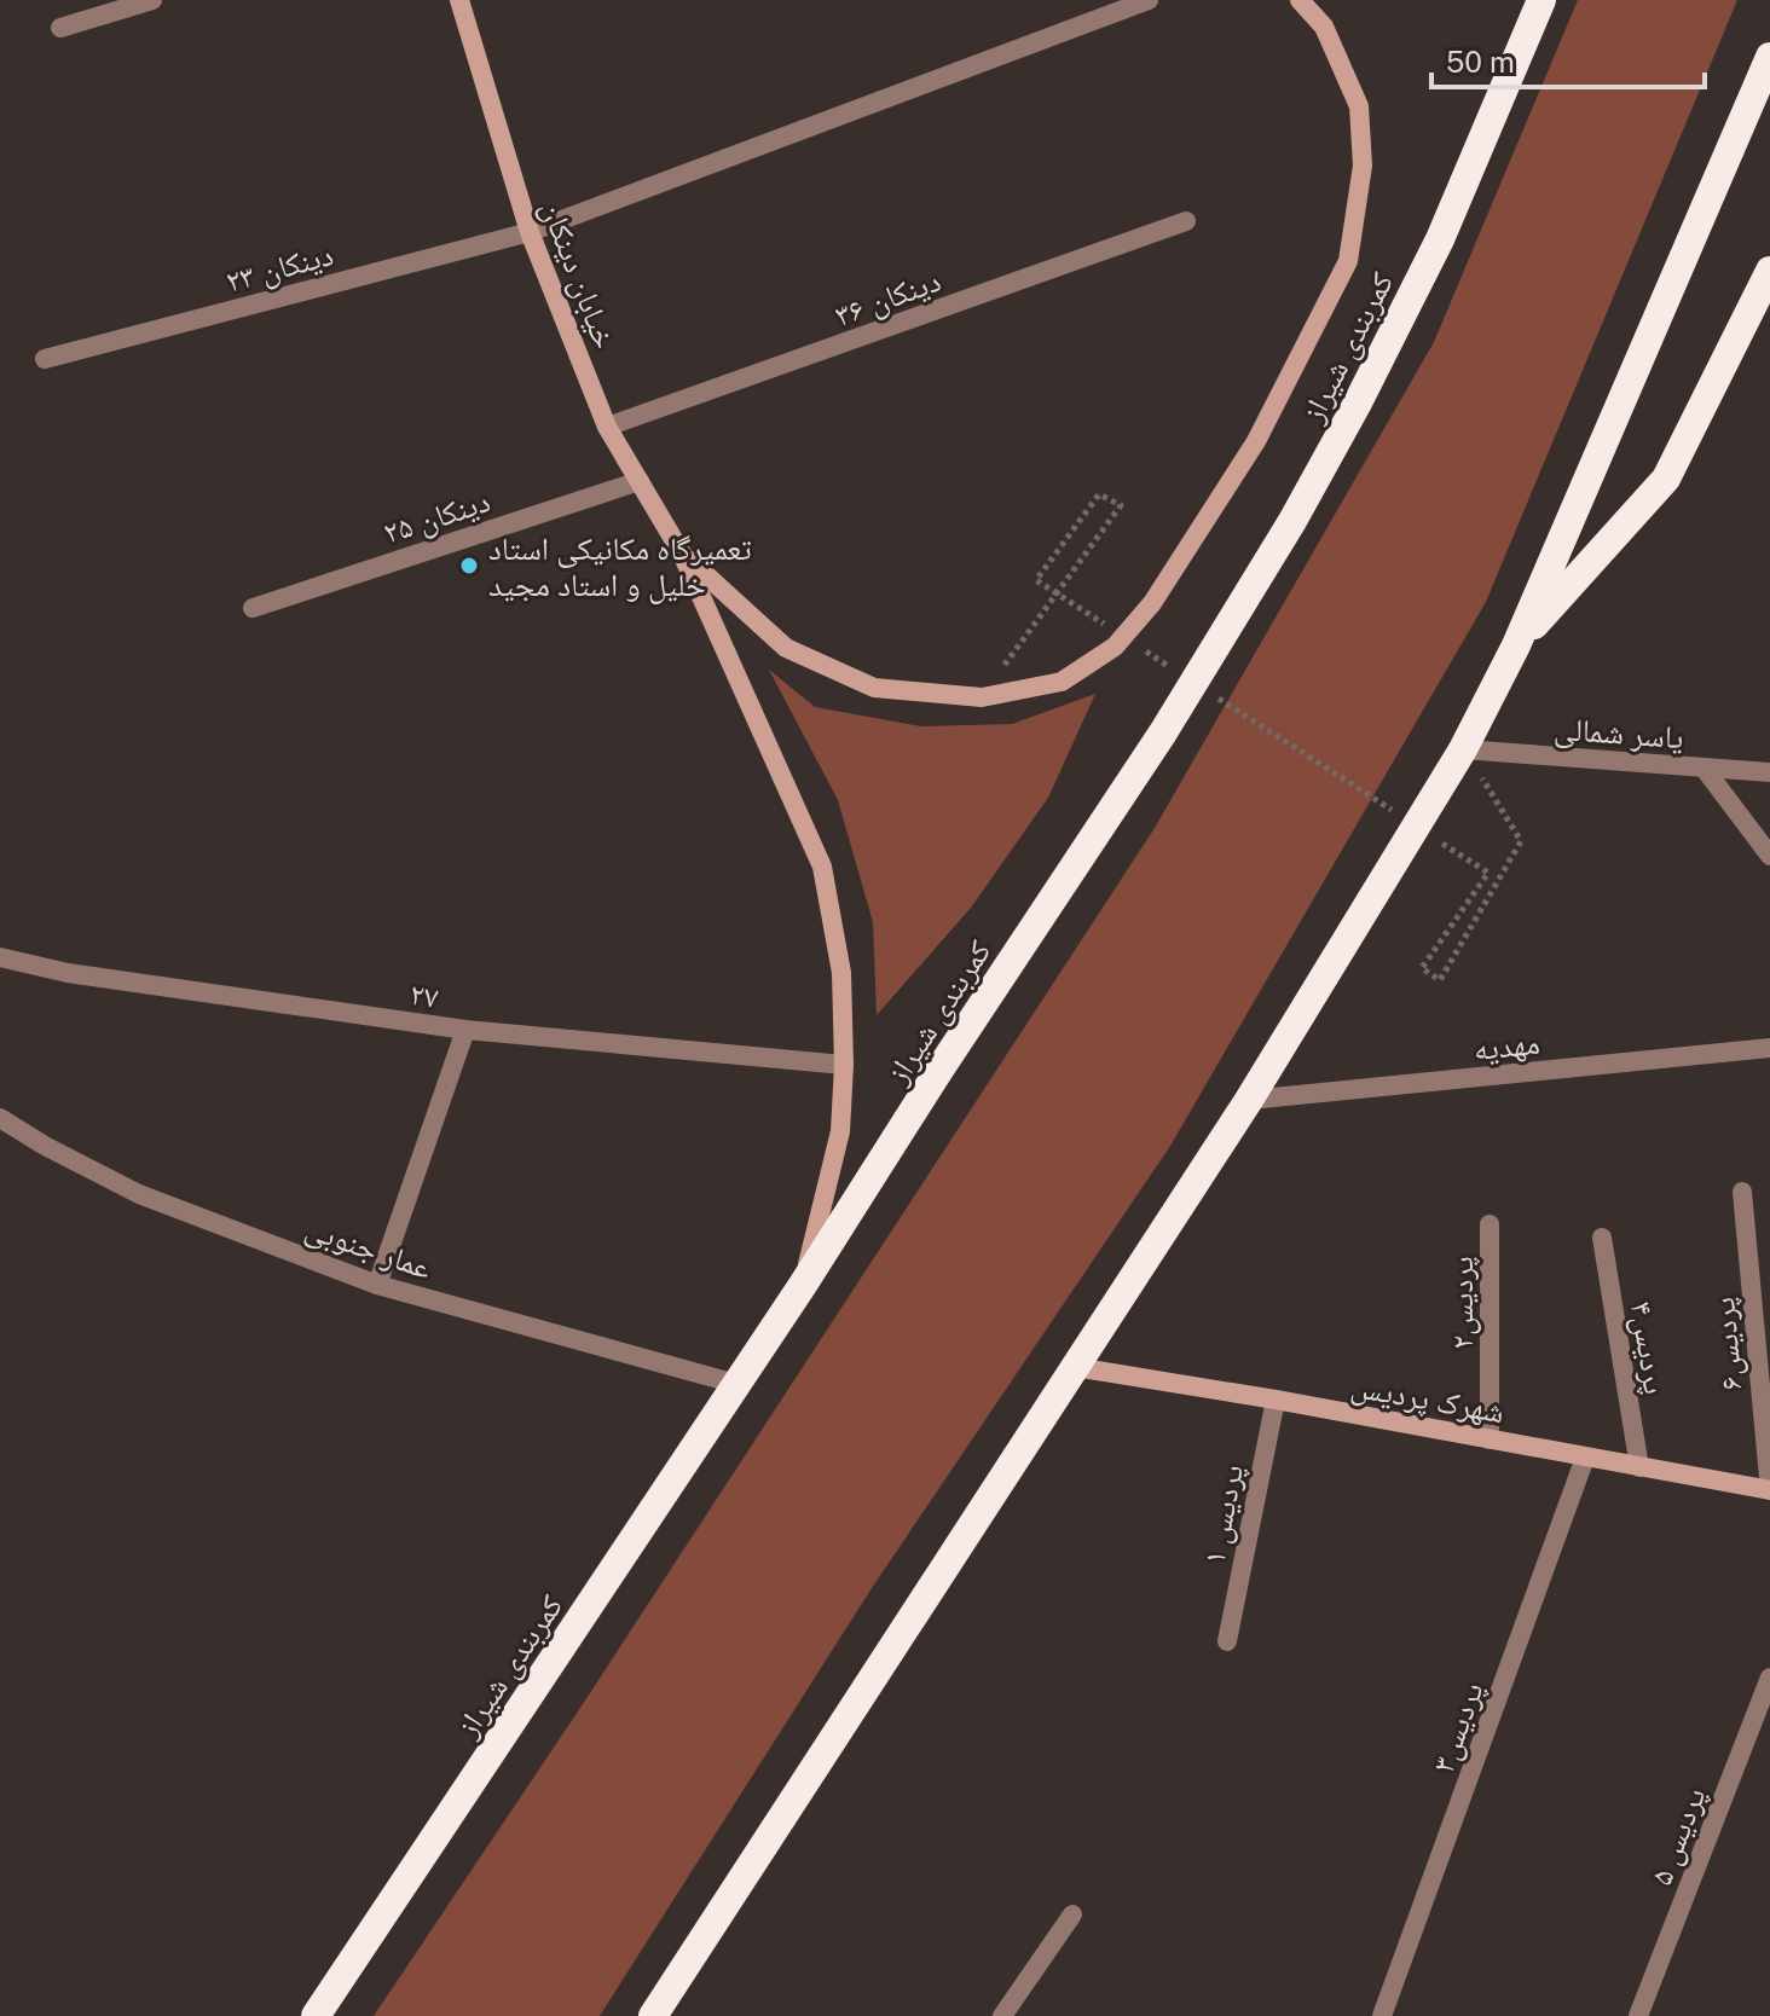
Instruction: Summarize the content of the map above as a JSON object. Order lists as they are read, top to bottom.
{
  "streets": {
    "highway": ["کمربندی شیراز"],
    "main road": ["خیابان دینکان", "شهرک پردیس"],
    "street": [
      "۲۳ دینکان",
      "۳۶ دینکان",
      "۲۵ دینکان",
      "یاسر شمالی",
      "۲۷",
      "مهدیه",
      "عمار جنوبی",
      "پردیس۲",
      "پردیس۶",
      "پردیس۴",
      "پردیس ۱",
      "پردیس۳",
      "پردیس ۵"
    ]
  },
  "crossings": [
    ["۲۳ دینکان", "خیابان دینکان"],
    ["خیابان دینکان", "۳۶ دینکان"],
    ["خیابان دینکان", "۲۵ دینکان"],
    ["کمربندی شیراز", "عمار جنوبی"],
    ["پردیس۲", "شهرک پردیس"],
    ["پردیس۶", "شهرک پردیس"],
    ["پردیس۴", "شهرک پردیس"],
    ["شهرک پردیس", "پردیس ۱"],
    ["شهرک پردیس", "پردیس۳"]
  ],
  "places": ["تعمیرگاه مکانیکی استاد خلیل و استاد مجید"],
  "scale_bar": "50 m"
}
